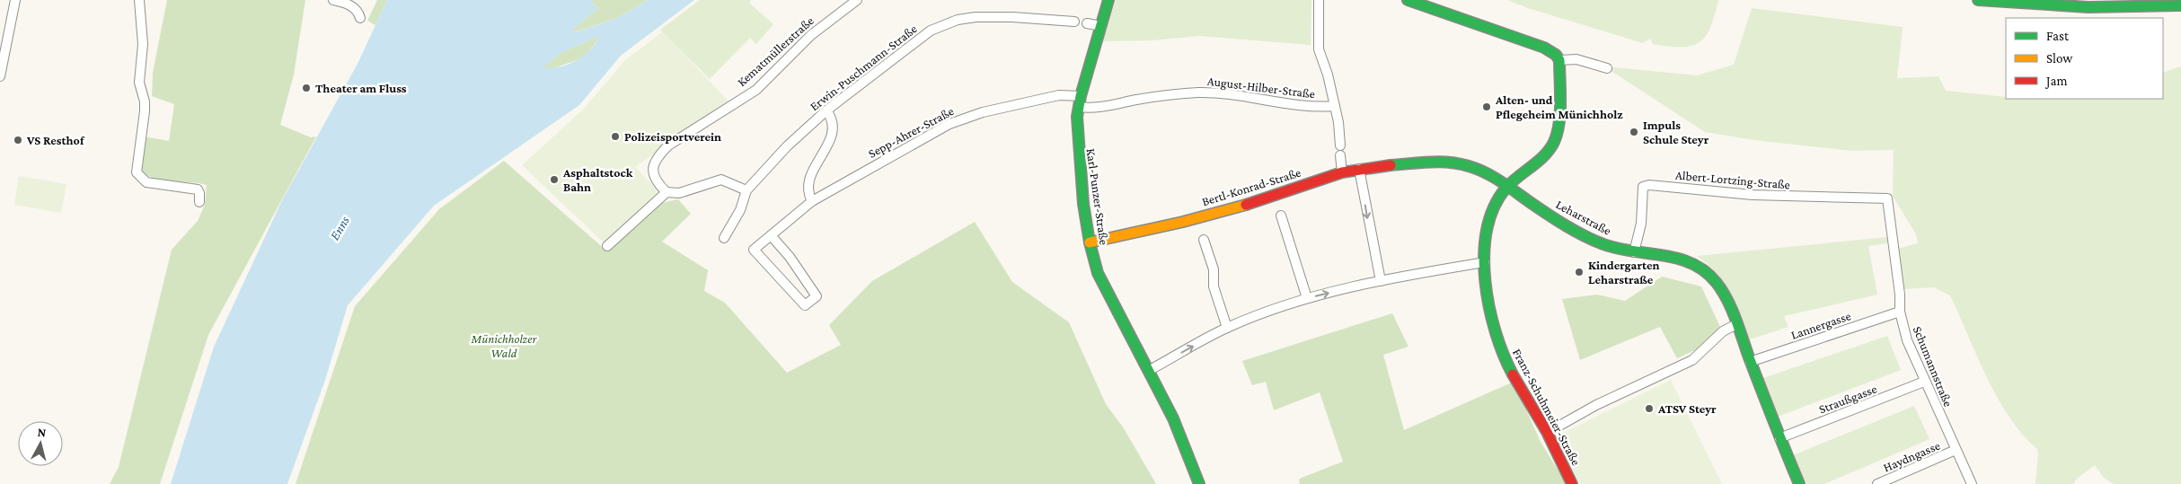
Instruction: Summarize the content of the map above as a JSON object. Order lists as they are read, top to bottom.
{
  "streets": {
    "street": [
      "Kematmüllerstraße",
      "Erwin-Puschmann-Straße",
      "August-Hilber-Straße",
      "Sepp-Ahrer-Straße",
      "Albert-Lortzing-Straße",
      "Bertl-Konrad-Straße",
      "Karl-Punzer-Straße",
      "Leharstraße",
      "Lannergasse",
      "Schumannstraße",
      "Straußgasse",
      "Franz-Schuhmeier-Straße",
      "Haydngasse"
    ]
  },
  "crossings": [
    ["August-Hilber-Straße", "Karl-Punzer-Straße"],
    ["Sepp-Ahrer-Straße", "Karl-Punzer-Straße"],
    ["Albert-Lortzing-Straße", "Leharstraße"],
    ["Albert-Lortzing-Straße", "Schumannstraße"],
    ["Bertl-Konrad-Straße", "Karl-Punzer-Straße"],
    ["Bertl-Konrad-Straße", "Leharstraße"],
    ["Leharstraße", "Lannergasse"],
    ["Leharstraße", "Straußgasse"],
    ["Leharstraße", "Franz-Schuhmeier-Straße"],
    ["Lannergasse", "Schumannstraße"],
    ["Schumannstraße", "Straußgasse"],
    ["Schumannstraße", "Haydngasse"]
  ],
  "water": ["Enns"],
  "parks": ["Münichholzer Wald"],
  "places": [
    "Theater am Fluss",
    "Alten- und Pflegeheim Münichholz",
    "Impuls Schule Steyr",
    "Polizeisportverein",
    "VS Resthof",
    "Asphaltstock Bahn",
    "Kindergarten Leharstraße",
    "ATSV Steyr"
  ],
  "legend": ["Fast", "Slow", "Jam"],
  "north": "top"
}
